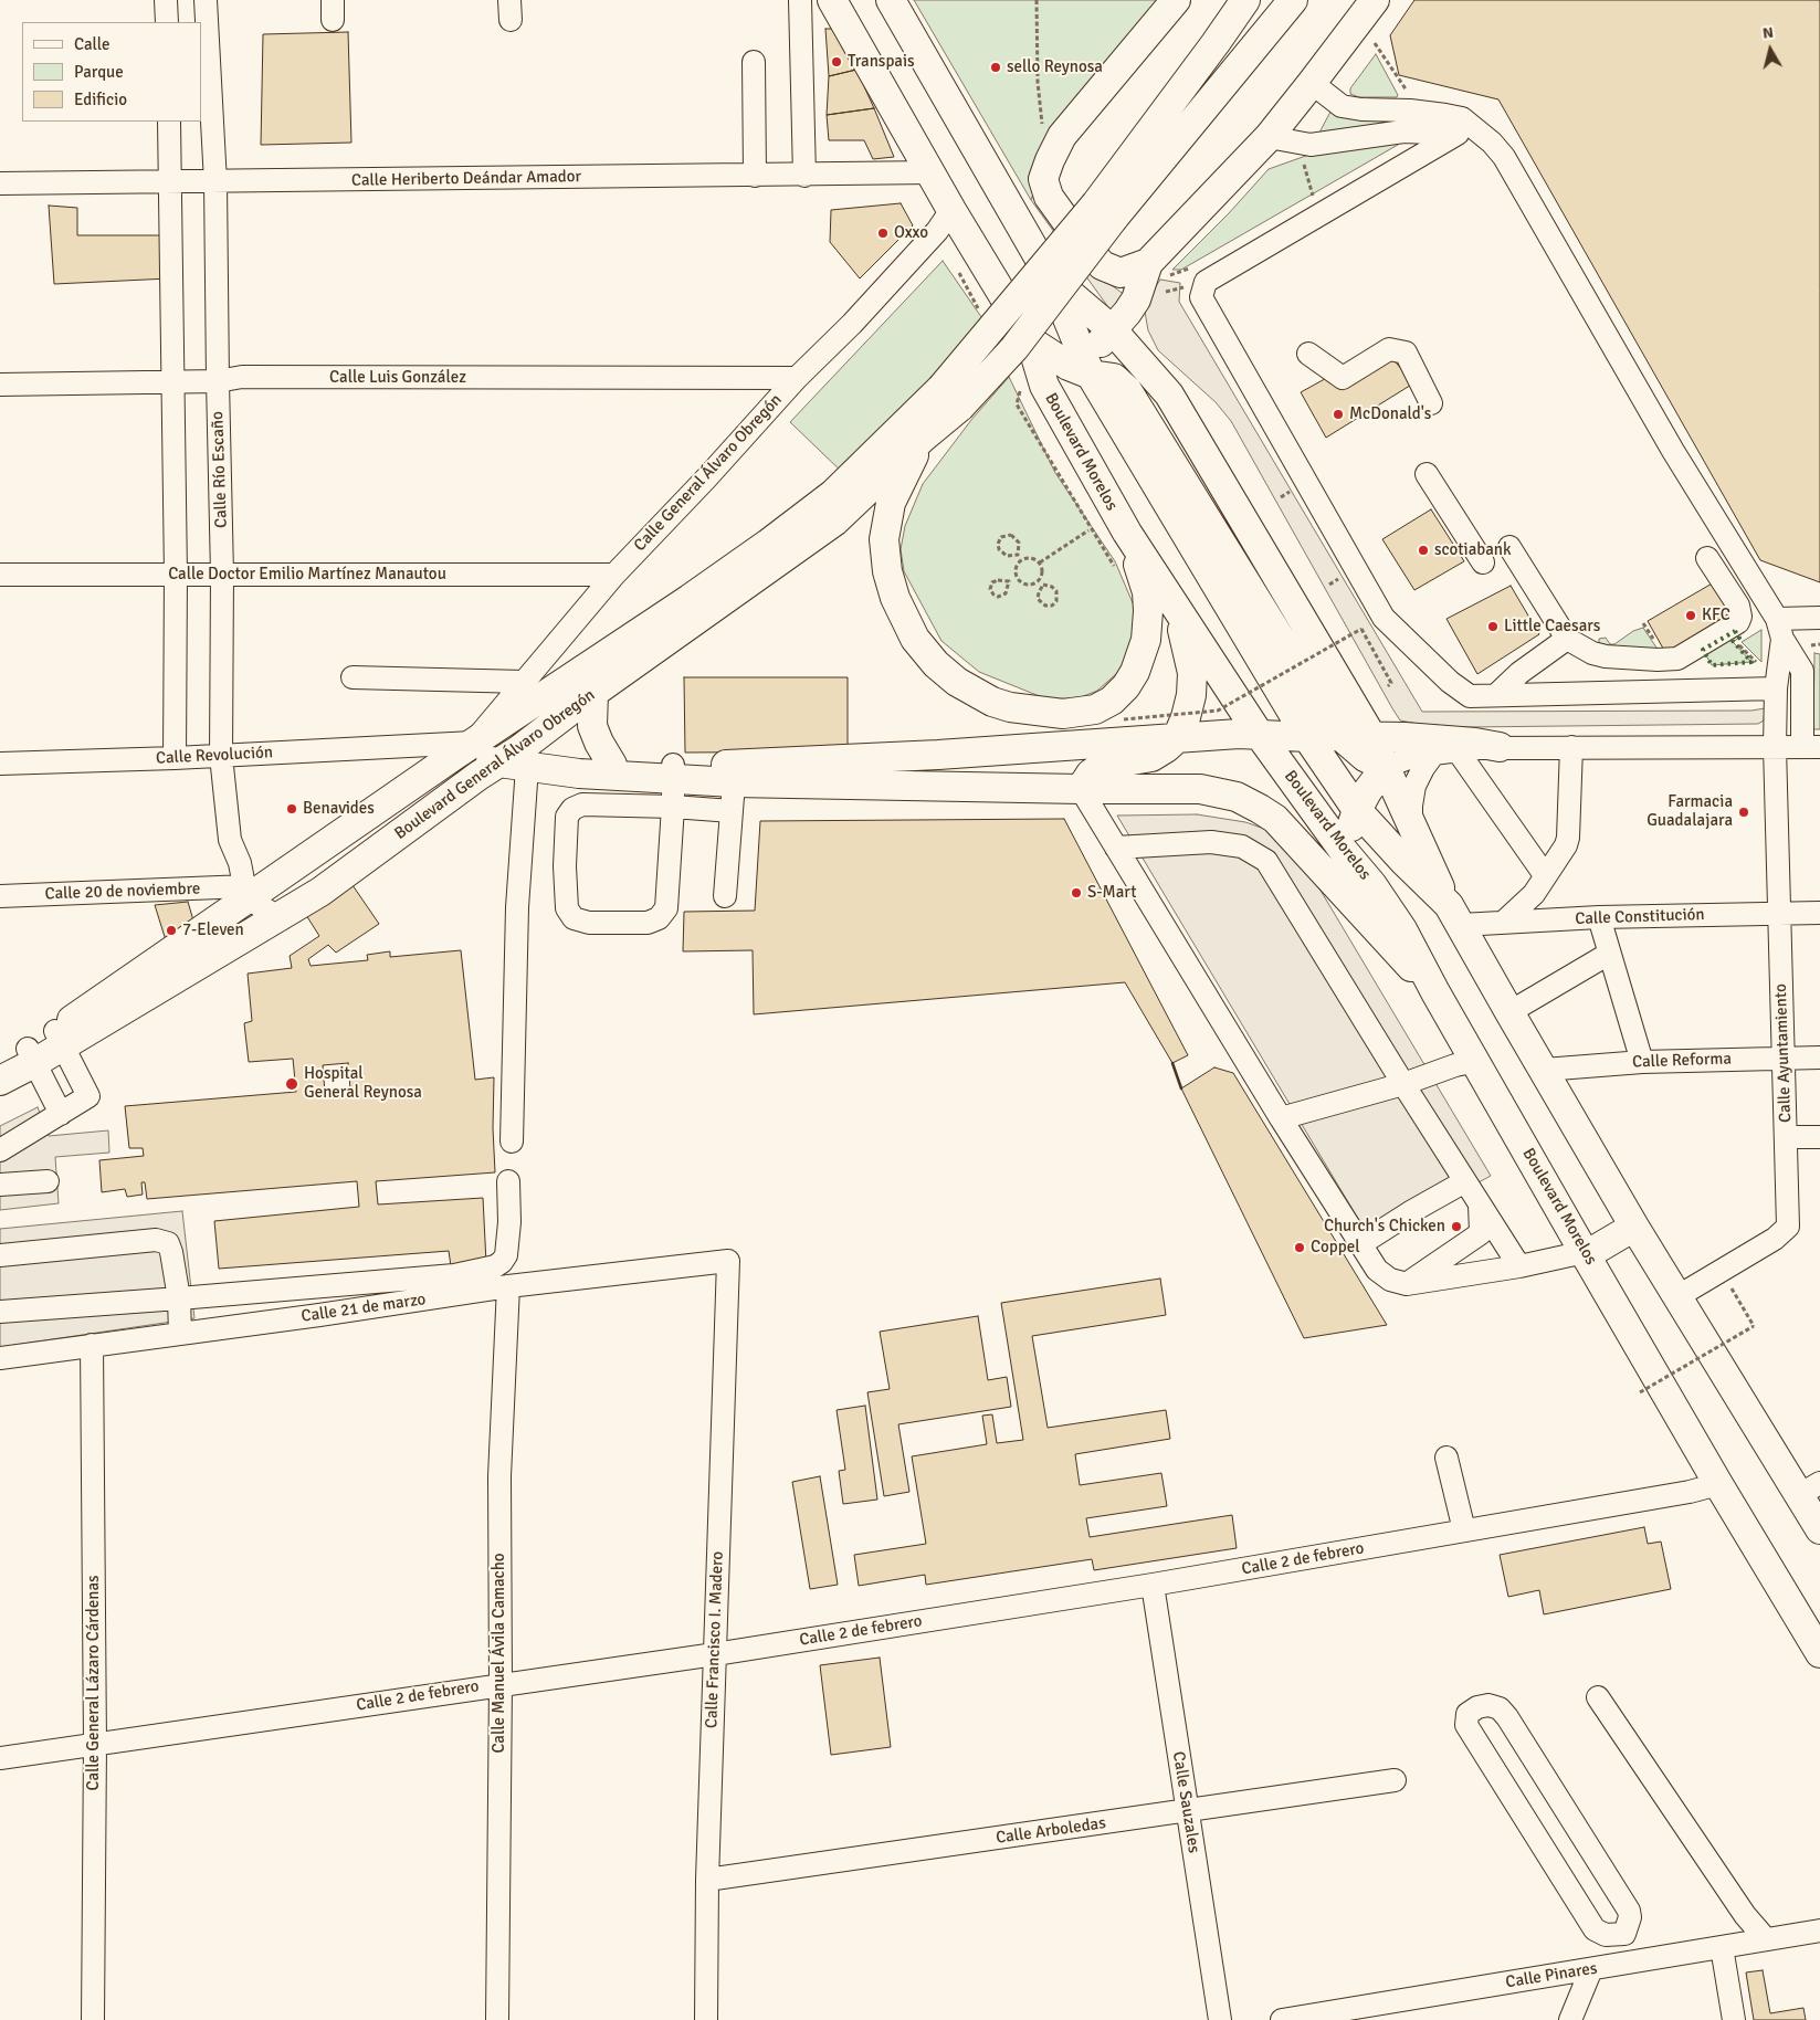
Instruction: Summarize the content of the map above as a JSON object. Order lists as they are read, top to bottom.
{
  "streets": {
    "main road": ["Boulevard Morelos", "Boulevard General Álvaro Obregón"],
    "street": [
      "Calle Heriberto Deándar Amador",
      "Calle Luis González",
      "Calle Río Escaño",
      "Calle General Álvaro Obregón",
      "Calle Doctor Emilio Martínez Manautou",
      "Calle Revolución",
      "Calle 20 de noviembre",
      "Calle Constitución",
      "Calle Ayuntamiento",
      "Calle Reforma",
      "Calle 21 de marzo",
      "Calle 2 de febrero",
      "Calle Francisco I. Madero",
      "Calle Manuel Ávila Camacho",
      "Calle General Lázaro Cárdenas",
      "Calle Sauzales",
      "Calle Arboledas",
      "Calle Pinares"
    ]
  },
  "crossings": [
    ["Calle Heriberto Deándar Amador", "Boulevard Morelos"],
    ["Calle Heriberto Deándar Amador", "Calle Río Escaño"],
    ["Calle Luis González", "Calle Río Escaño"],
    ["Calle Luis González", "Calle General Álvaro Obregón"],
    ["Boulevard Morelos", "Calle General Álvaro Obregón"],
    ["Boulevard Morelos", "Calle Constitución"],
    ["Boulevard Morelos", "Calle Ayuntamiento"],
    ["Boulevard Morelos", "Calle Reforma"],
    ["Boulevard Morelos", "Calle 2 de febrero"],
    ["Calle Río Escaño", "Calle Doctor Emilio Martínez Manautou"],
    ["Calle Río Escaño", "Calle Revolución"],
    ["Calle Río Escaño", "Boulevard General Álvaro Obregón"],
    ["Calle Río Escaño", "Calle 20 de noviembre"],
    ["Calle General Álvaro Obregón", "Calle Doctor Emilio Martínez Manautou"],
    ["Calle General Álvaro Obregón", "Calle Revolución"],
    ["Calle General Álvaro Obregón", "Boulevard General Álvaro Obregón"],
    ["Calle Revolución", "Boulevard General Álvaro Obregón"],
    ["Boulevard General Álvaro Obregón", "Calle 20 de noviembre"],
    ["Calle Constitución", "Calle Ayuntamiento"],
    ["Calle Ayuntamiento", "Calle Reforma"],
    ["Calle 21 de marzo", "Calle Francisco I. Madero"],
    ["Calle 21 de marzo", "Calle Manuel Ávila Camacho"],
    ["Calle 21 de marzo", "Calle General Lázaro Cárdenas"],
    ["Calle 2 de febrero", "Calle Francisco I. Madero"],
    ["Calle 2 de febrero", "Calle Manuel Ávila Camacho"],
    ["Calle 2 de febrero", "Calle General Lázaro Cárdenas"],
    ["Calle 2 de febrero", "Calle Sauzales"],
    ["Calle Francisco I. Madero", "Calle Arboledas"],
    ["Calle Sauzales", "Calle Arboledas"]
  ],
  "places": [
    "Transpais",
    "sello Reynosa",
    "Oxxo",
    "McDonald's",
    "scotiabank",
    "KFC",
    "Little Caesars",
    "Benavides",
    "Farmacia Guadalajara",
    "S-Mart",
    "7-Eleven",
    "Hospital General Reynosa",
    "Church's Chicken",
    "Coppel"
  ],
  "legend": ["Calle", "Parque", "Edificio"],
  "north": "top"
}
